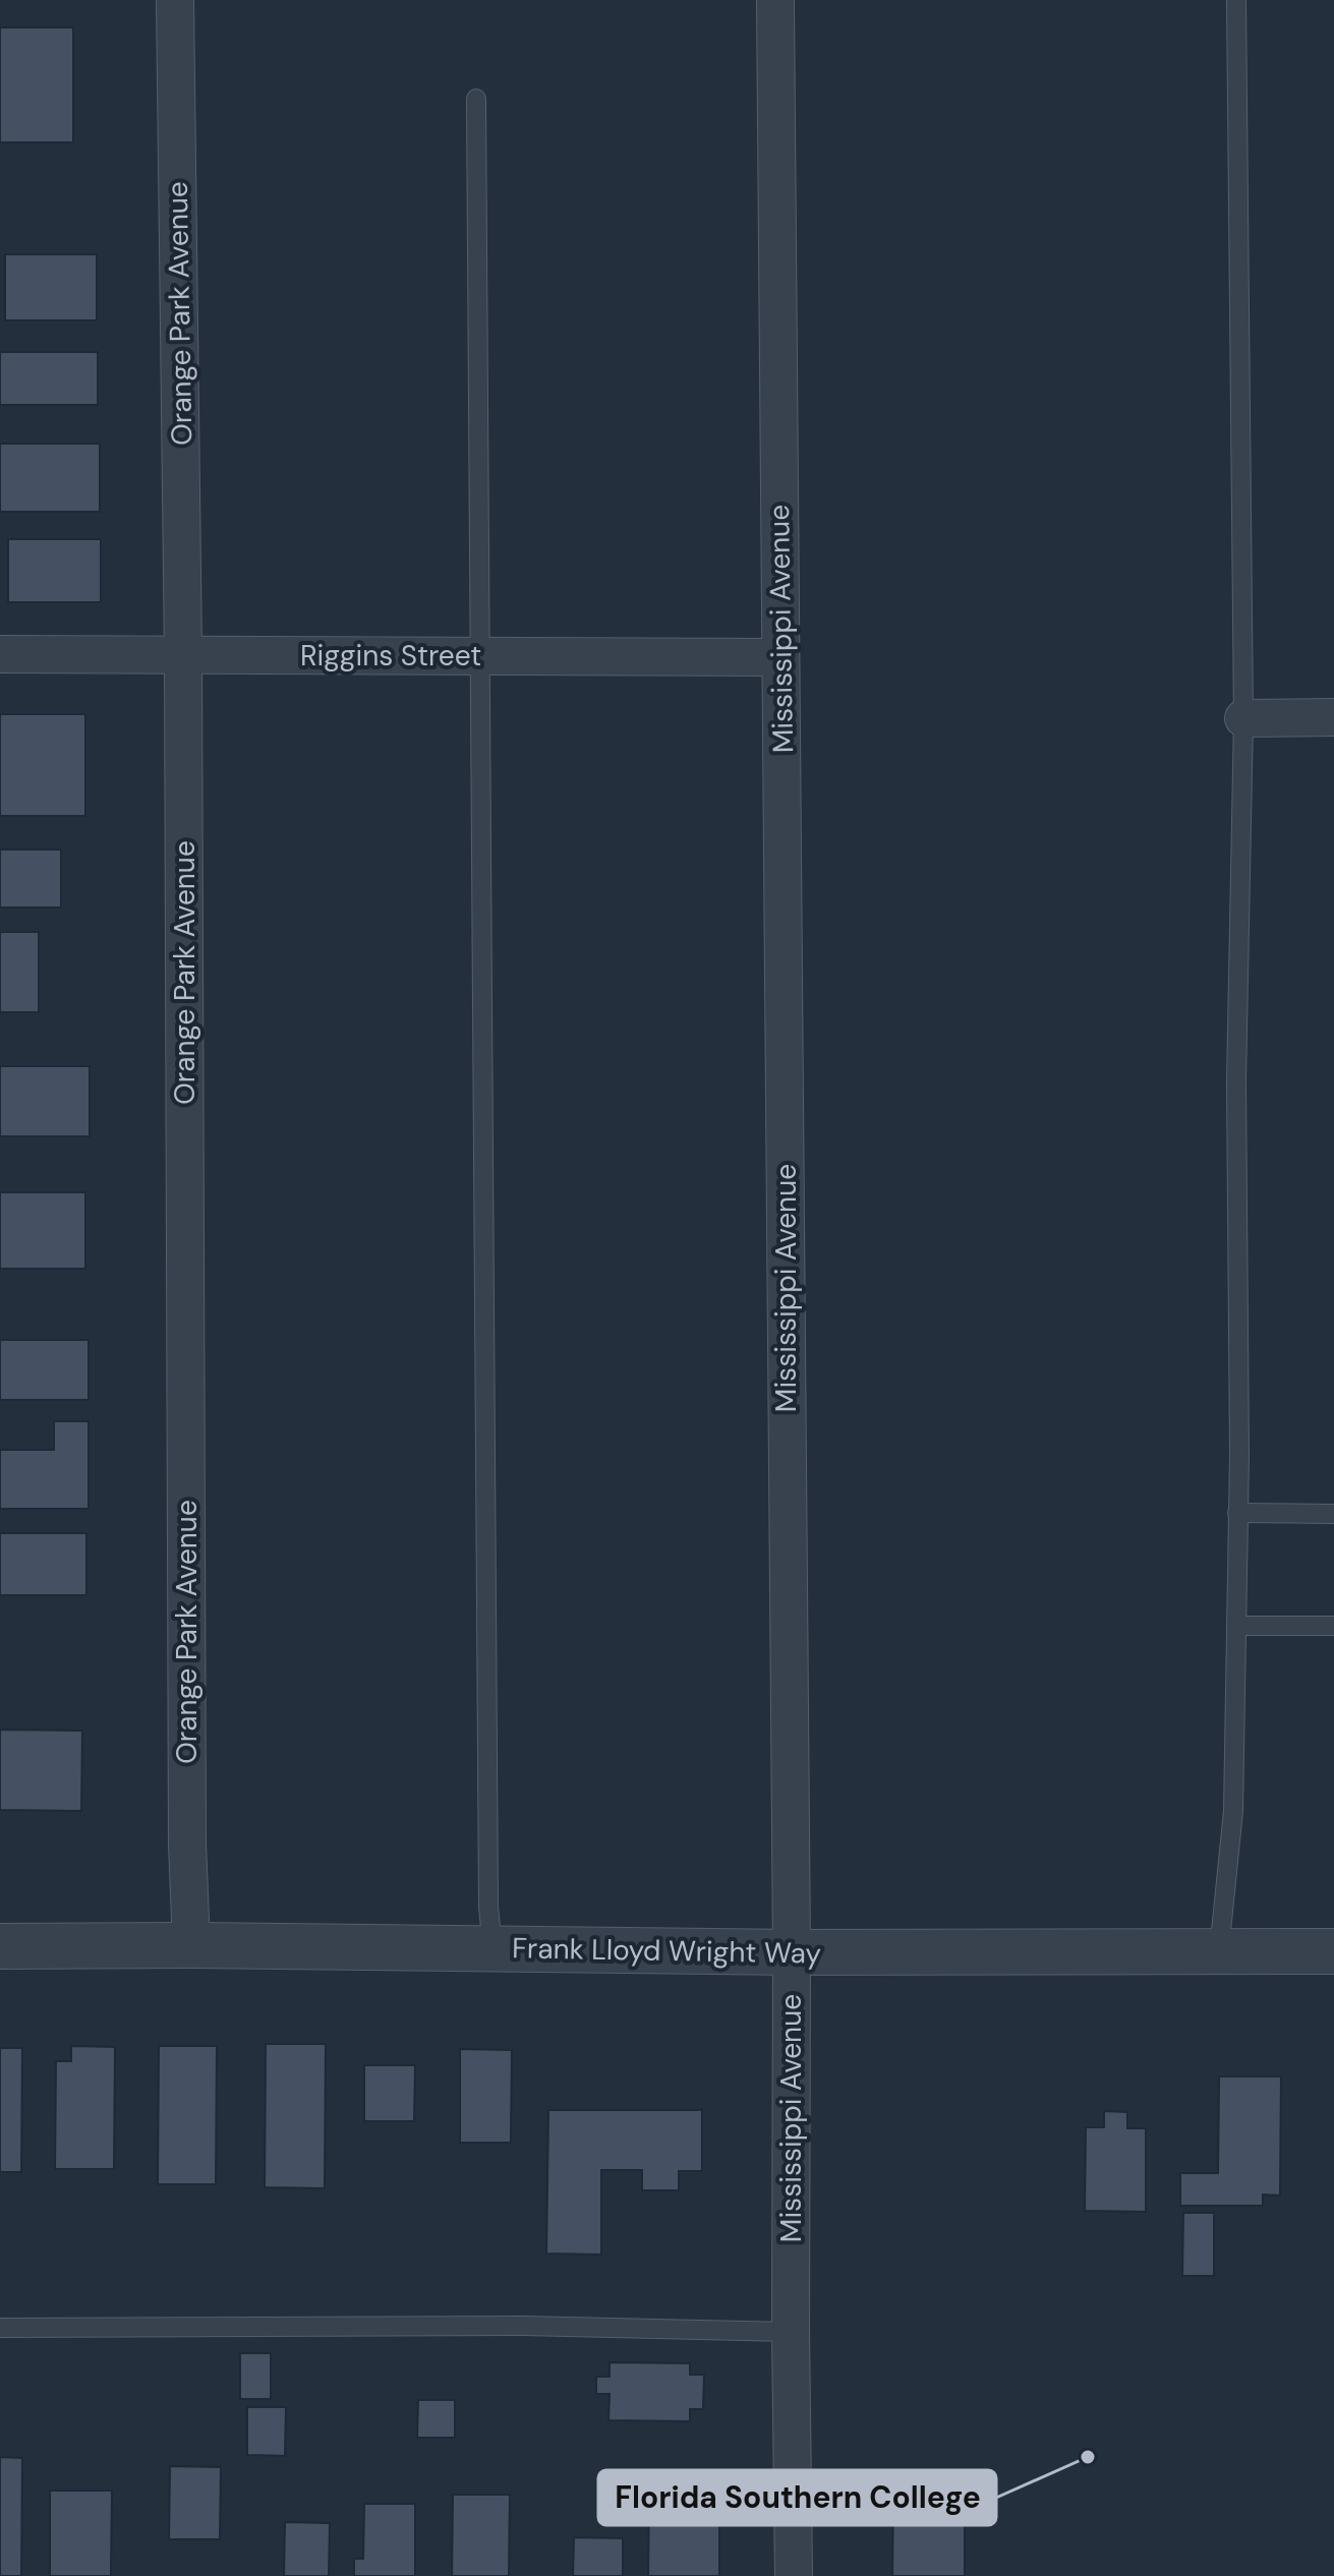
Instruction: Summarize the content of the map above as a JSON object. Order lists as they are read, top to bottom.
{
  "streets": {
    "street": [
      "Orange Park Avenue",
      "Mississippi Avenue",
      "Riggins Street",
      "Frank Lloyd Wright Way"
    ]
  },
  "crossings": [
    ["Orange Park Avenue", "Riggins Street"],
    ["Orange Park Avenue", "Frank Lloyd Wright Way"],
    ["Mississippi Avenue", "Riggins Street"],
    ["Mississippi Avenue", "Frank Lloyd Wright Way"]
  ],
  "places": ["Florida Southern College"]
}
